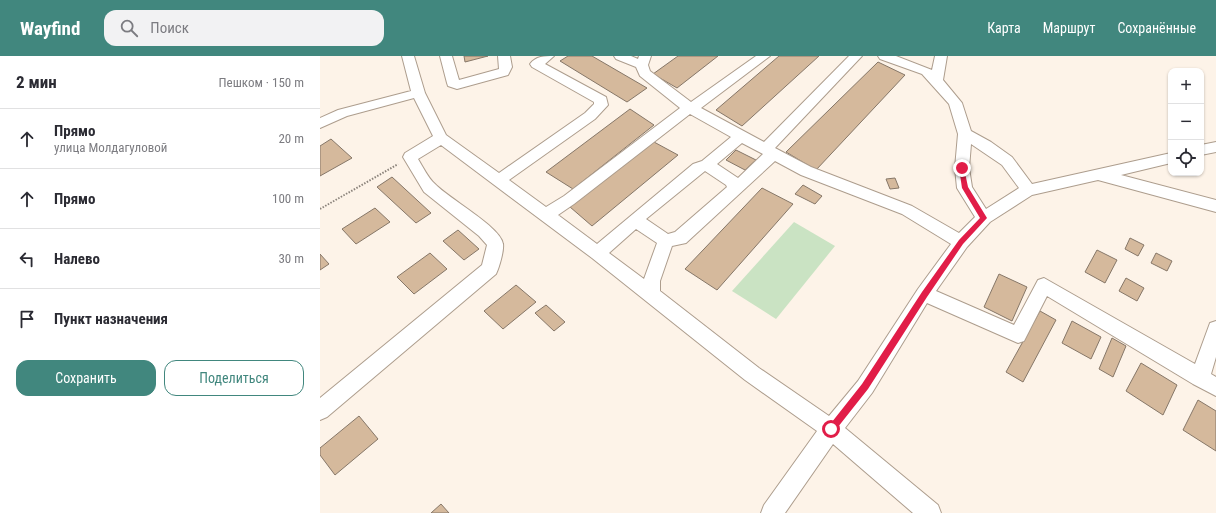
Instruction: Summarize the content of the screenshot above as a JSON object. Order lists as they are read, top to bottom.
{
  "page": {
    "header": "Wayfind",
    "search": "Поиск",
    "nav": ["Карта", "Маршрут", "Сохранённые"],
    "heading": ["2 мин", "Пешком · 150 m"],
    "map_buttons": ["+", "−"],
    "list": [
      ["Прямо", "улица Молдагуловой", "20 m"],
      ["Прямо", "100 m"],
      ["Налево", "30 m"],
      "Пункт назначения"
    ],
    "buttons": ["Сохранить", "Поделиться"]
  }
}
